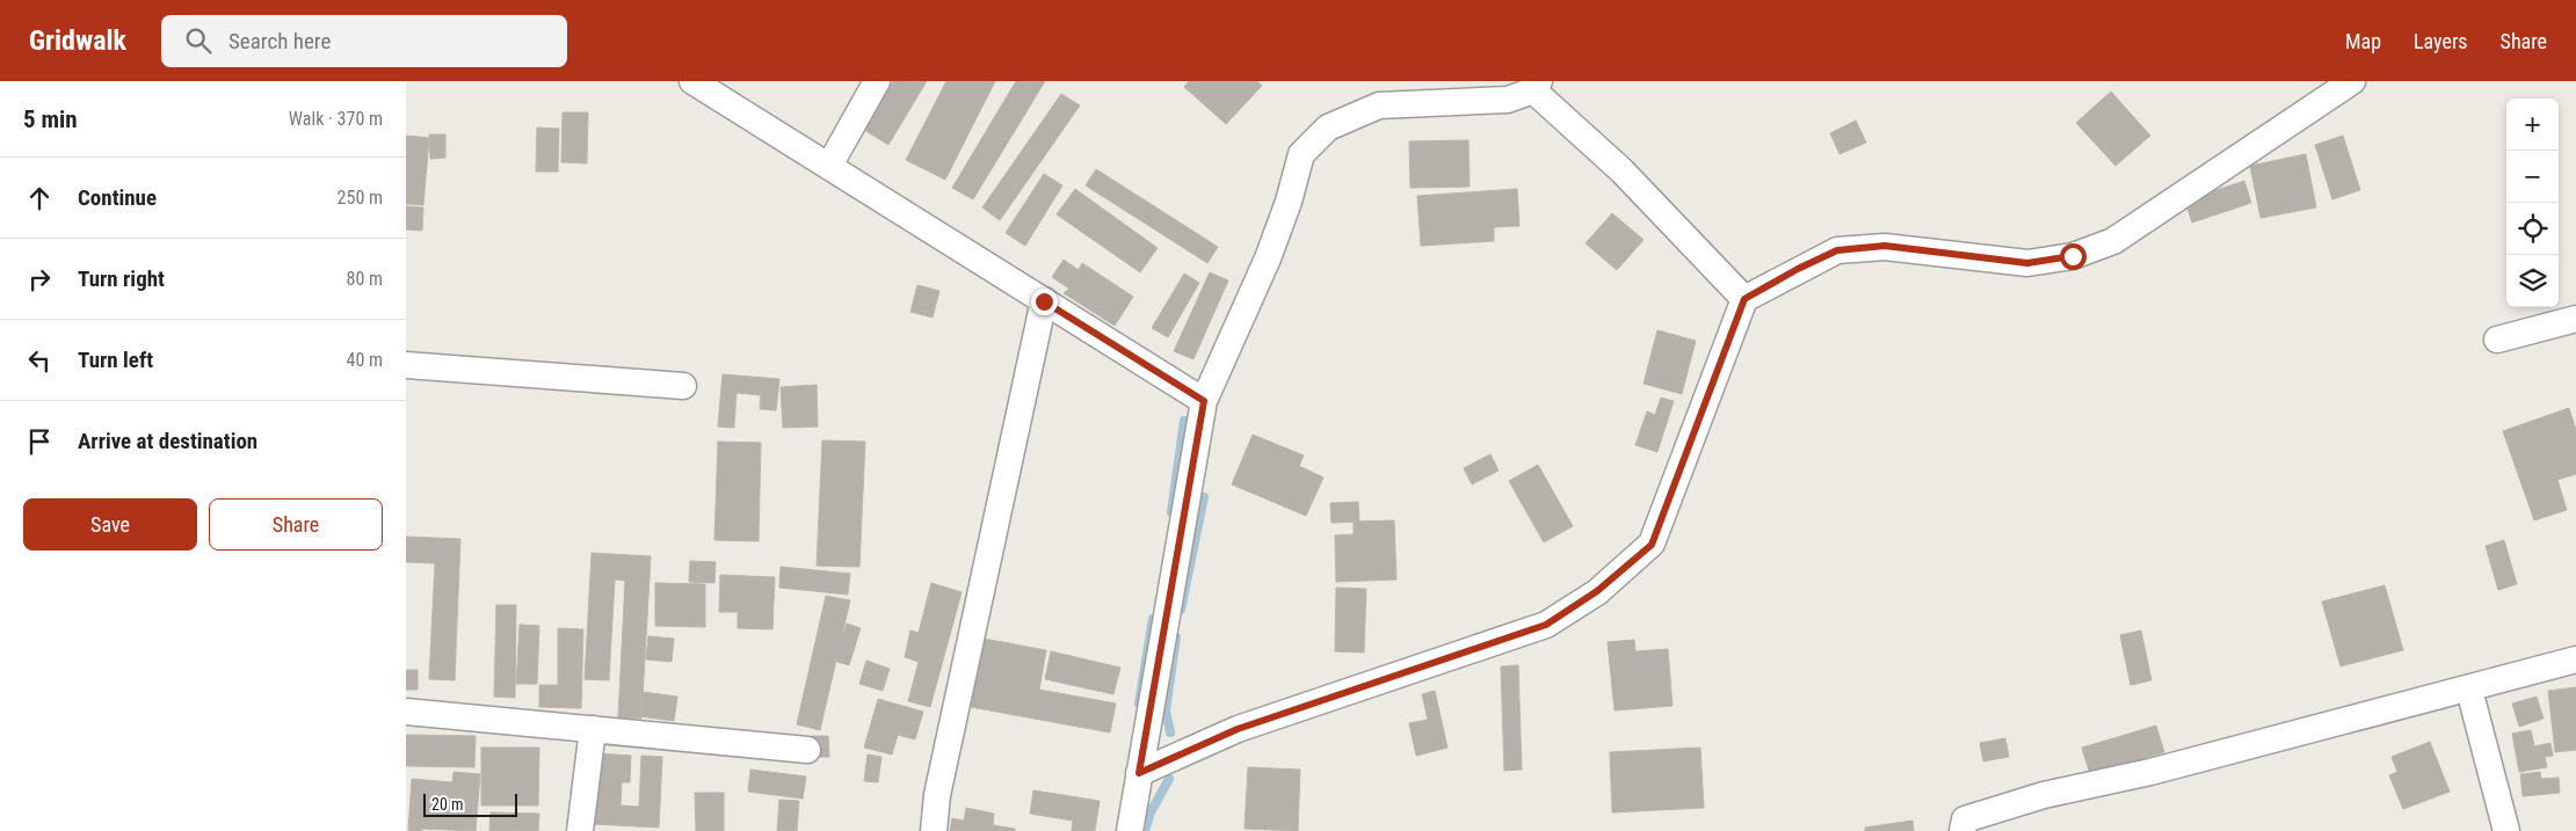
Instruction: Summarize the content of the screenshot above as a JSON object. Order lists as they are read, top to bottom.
{
  "scale_bar": "20 m",
  "page": {
    "header": "Gridwalk",
    "search": "Search here",
    "nav": ["Map", "Layers", "Share"],
    "heading": ["5 min", "Walk · 370 m"],
    "map_buttons": ["+", "−"],
    "list": [
      ["Continue", "250 m"],
      ["Turn right", "80 m"],
      ["Turn left", "40 m"],
      "Arrive at destination"
    ],
    "buttons": ["Save", "Share"],
    "scale": "20 m"
  }
}
